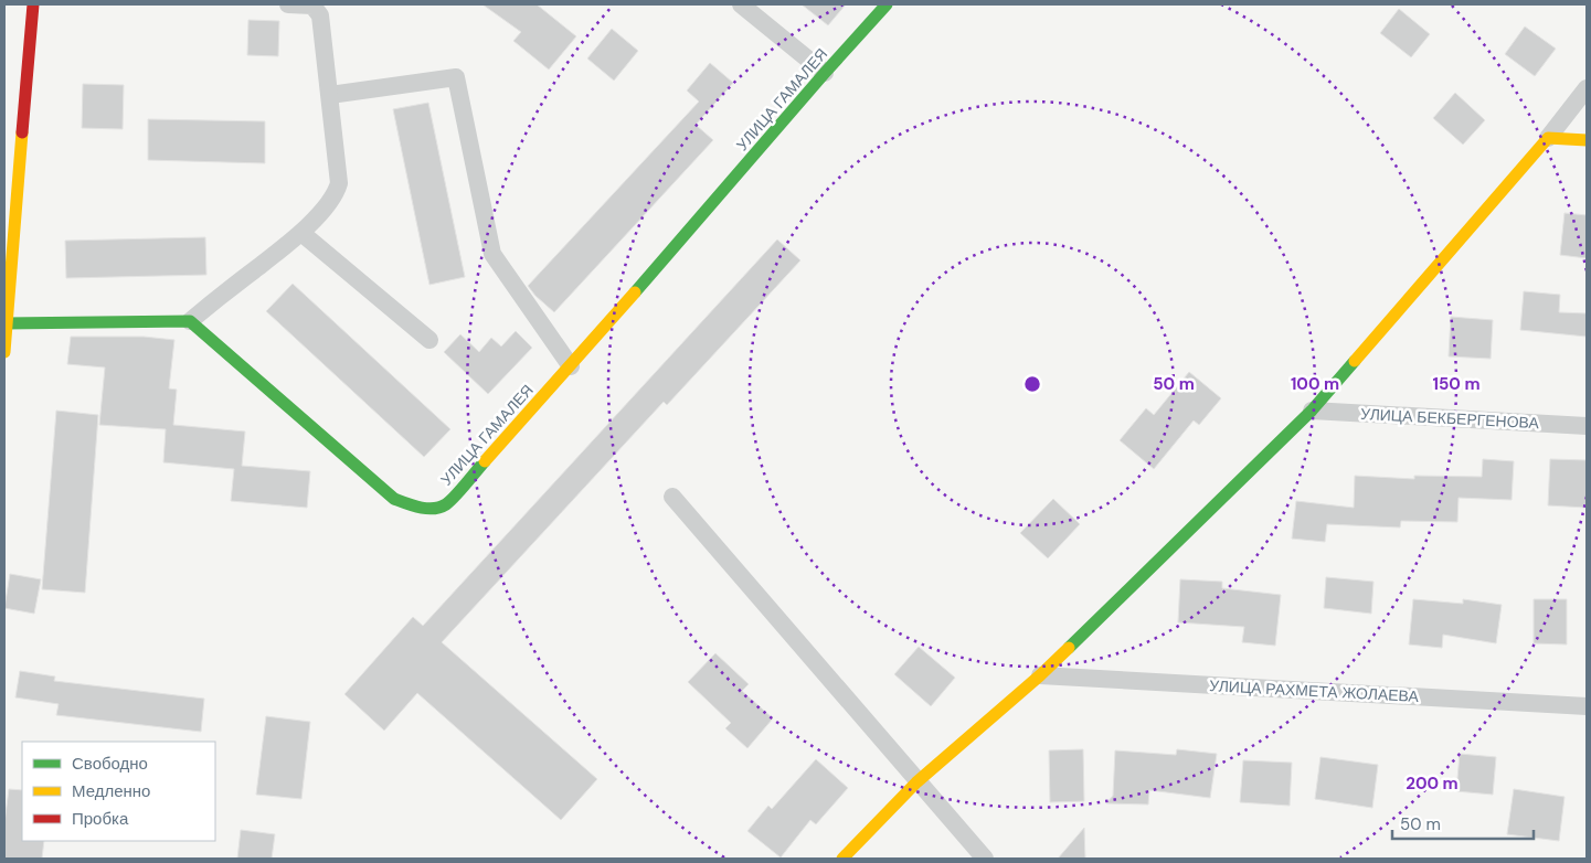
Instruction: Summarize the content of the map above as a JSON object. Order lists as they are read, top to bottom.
{
  "streets": {
    "street": ["УЛИЦА ГАМАЛЕЯ", "УЛИЦА БЕКБЕРГЕНОВА", "УЛИЦА РАХМЕТА ЖОЛАЕВА"]
  },
  "legend": ["Свободно", "Медленно", "Пробка"],
  "scale_bar": "50 m",
  "rings": [
    "50 m",
    "100 m",
    "150 m",
    "200 m"
  ]
}
